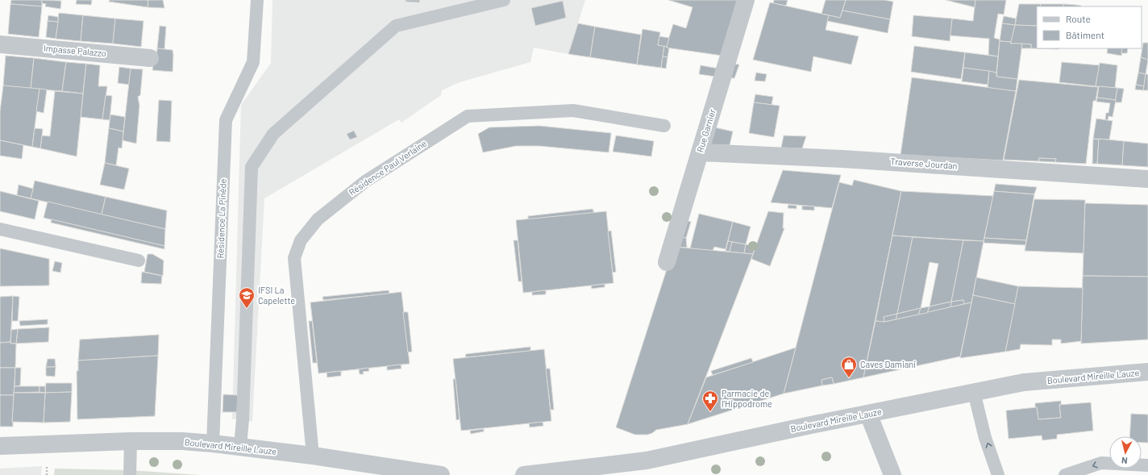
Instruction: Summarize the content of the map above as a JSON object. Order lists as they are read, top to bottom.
{
  "streets": {
    "street": [
      "Impasse Palazzo",
      "Rue Garnier",
      "Traverse Jourdan",
      "Boulevard Mireille Lauze"
    ],
    "lane": ["Résidence Paul Verlaine", "Résidence La Pinède"]
  },
  "crossings": [
    ["Rue Garnier", "Traverse Jourdan"],
    ["Résidence Paul Verlaine", "Boulevard Mireille Lauze"],
    ["Résidence La Pinède", "Boulevard Mireille Lauze"]
  ],
  "places": {
    "school or university": ["IFSI La Capelette"],
    "shop": ["Caves Damiani"],
    "pharmacy": ["Parmacie de l'Hippodrome"]
  },
  "legend": ["Route", "Bâtiment"],
  "north": "bottom"
}
